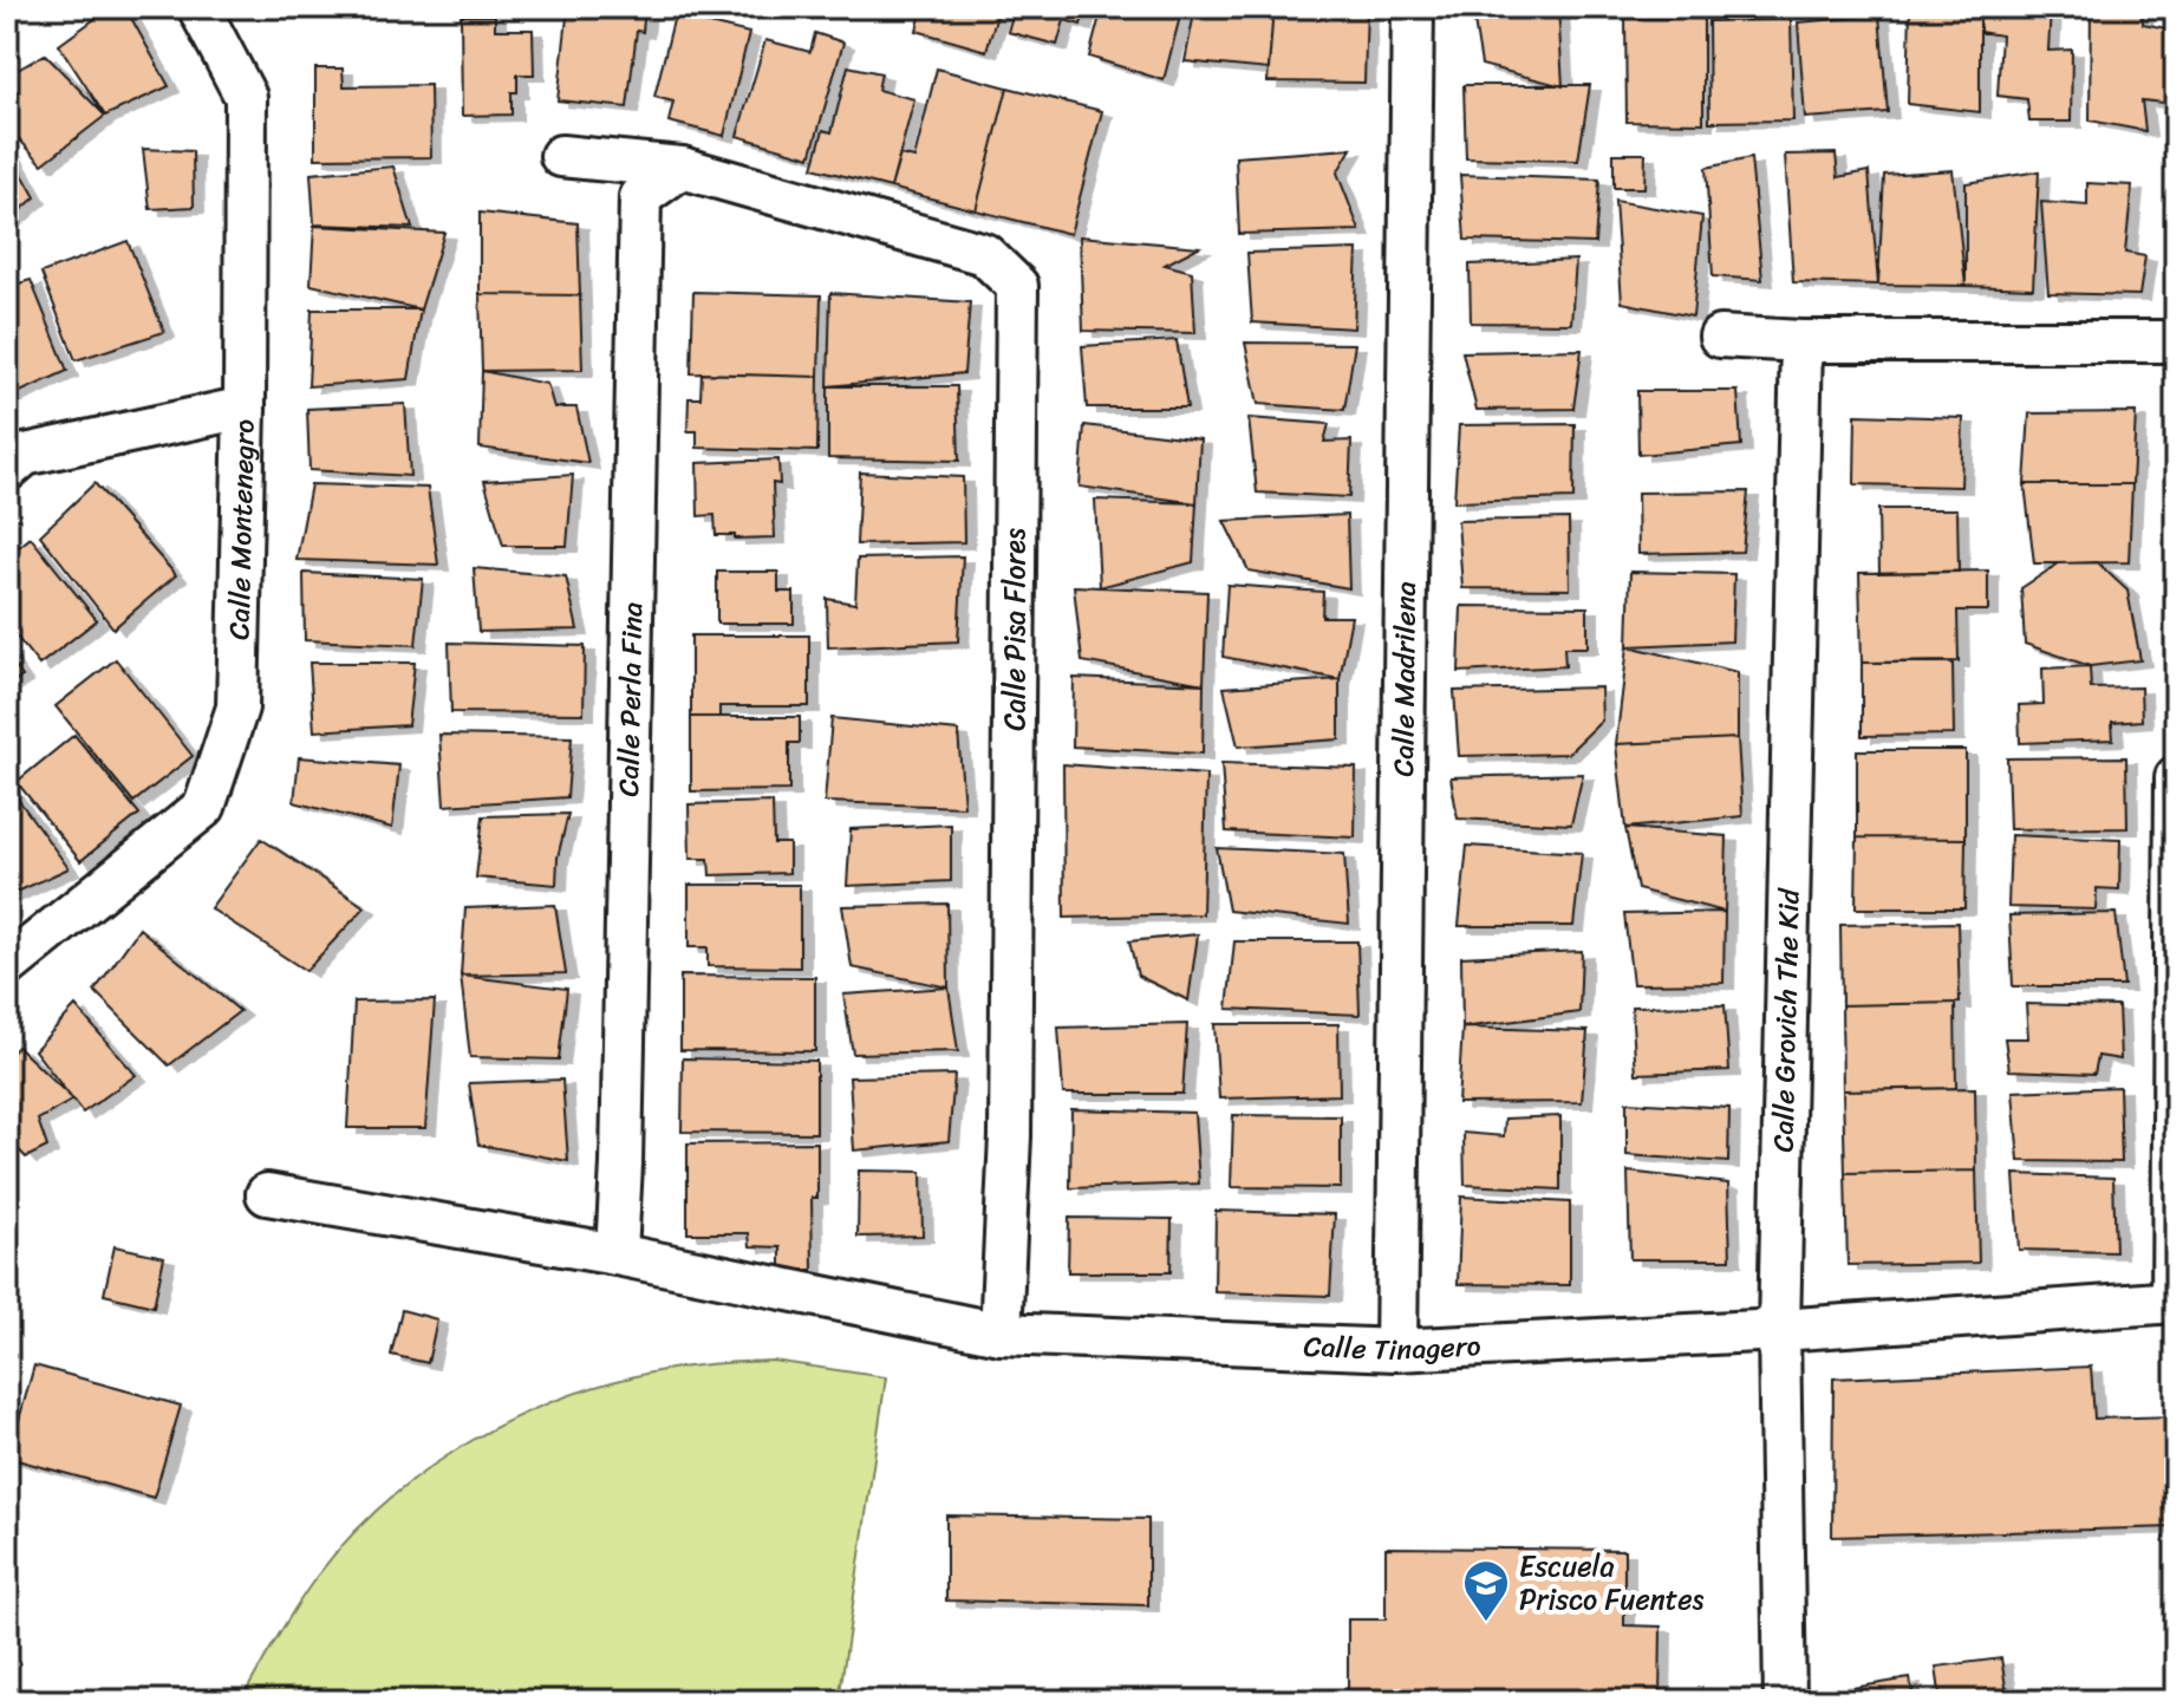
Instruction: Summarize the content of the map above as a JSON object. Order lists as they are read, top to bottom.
{
  "streets": {
    "street": [
      "Calle Montenegro",
      "Calle Pisa Flores",
      "Calle Madrilena",
      "Calle Perla Fina",
      "Calle Grovich The Kid",
      "Calle Tinagero"
    ]
  },
  "crossings": [
    ["Calle Pisa Flores", "Calle Perla Fina"],
    ["Calle Pisa Flores", "Calle Tinagero"],
    ["Calle Madrilena", "Calle Tinagero"],
    ["Calle Perla Fina", "Calle Tinagero"],
    ["Calle Grovich The Kid", "Calle Tinagero"]
  ],
  "places": {
    "school or university": ["Escuela Prisco Fuentes"]
  }
}
